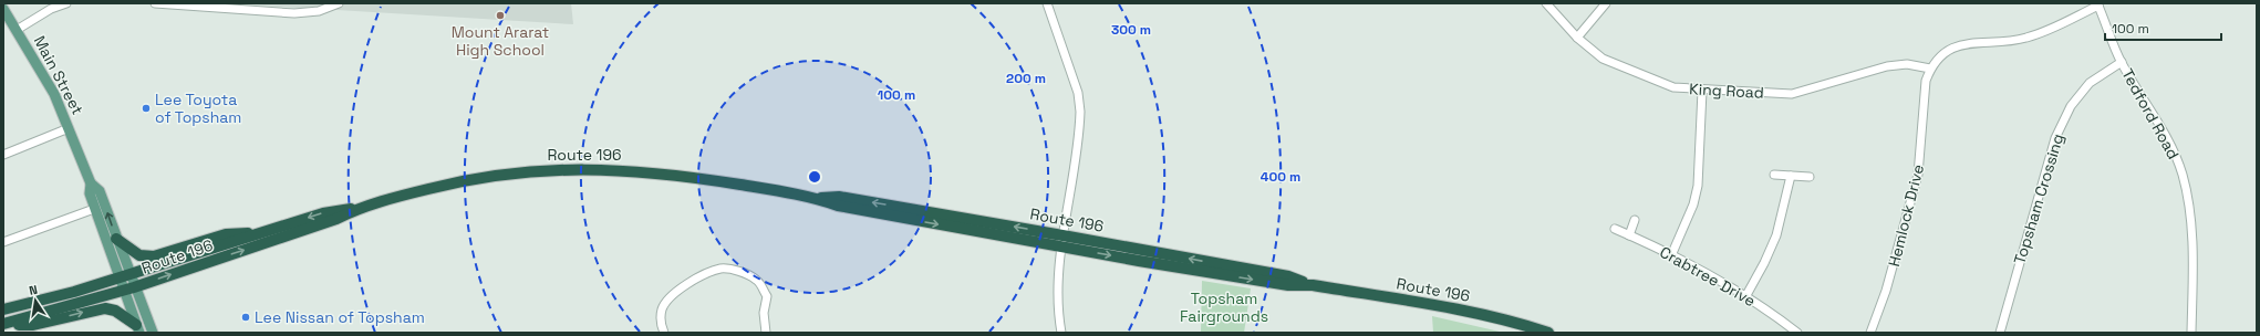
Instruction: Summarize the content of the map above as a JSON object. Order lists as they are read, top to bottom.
{
  "streets": {
    "highway": ["Route 196"],
    "main road": ["Main Street"],
    "street": [
      "King Road",
      "Tedford Road",
      "Topsham Crossing",
      "Hemlock Drive",
      "Crabtree Drive"
    ]
  },
  "crossings": [
    ["Main Street", "Route 196"],
    ["King Road", "Hemlock Drive"],
    ["Tedford Road", "Topsham Crossing"]
  ],
  "parks": ["Topsham Fairgrounds"],
  "places": ["Mount Ararat High School", "Lee Toyota of Topsham", "Lee Nissan of Topsham"],
  "scale_bar": "100 m",
  "north": "top",
  "rings": [
    "300 m",
    "200 m",
    "100 m",
    "400 m"
  ]
}
